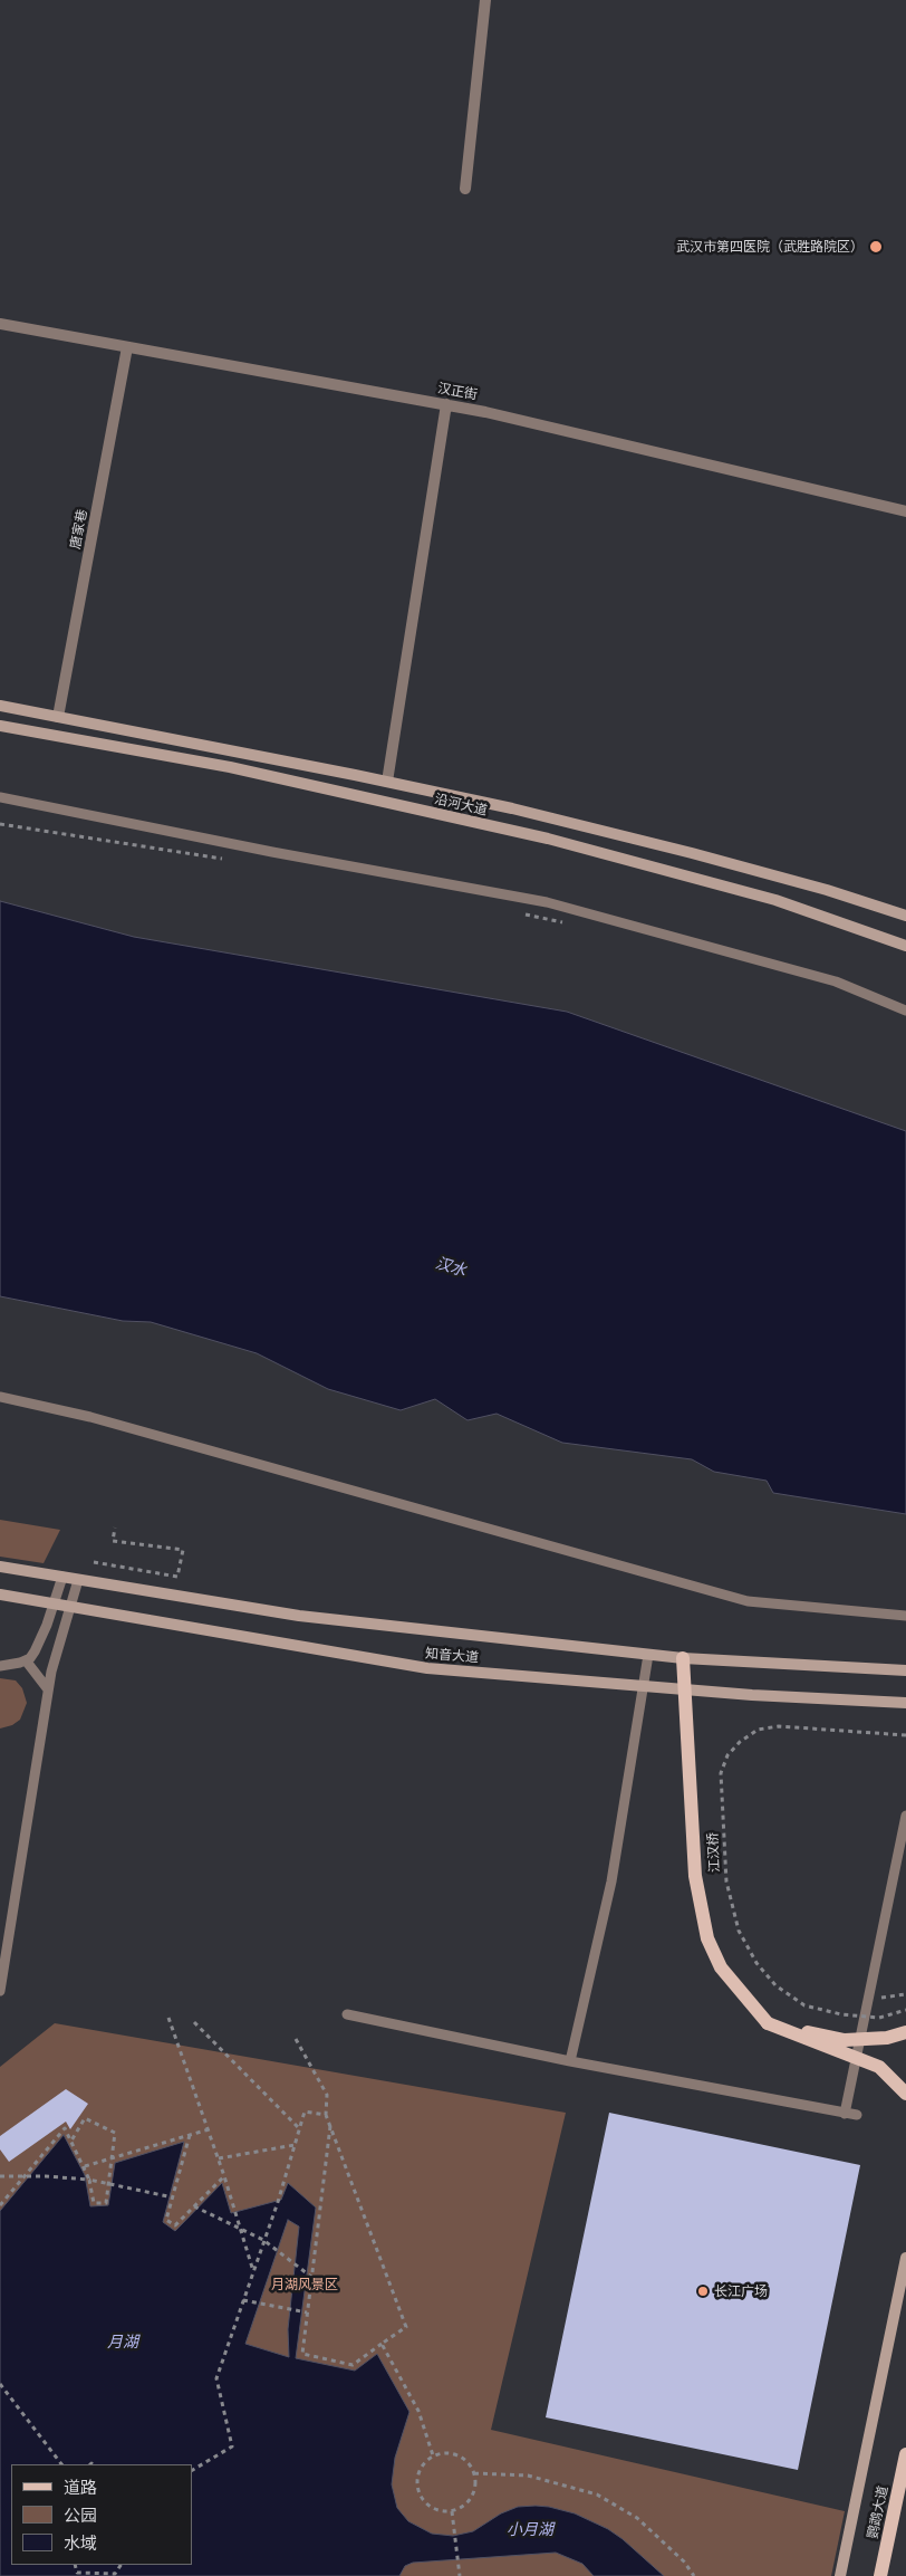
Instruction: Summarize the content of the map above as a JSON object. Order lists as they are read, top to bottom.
{
  "streets": {
    "main road": ["沿河大道", "知音大道", "鹦鹉大道"],
    "street": ["汉正街", "唐家巷"],
    "path": ["江汉桥"]
  },
  "crossings": [
    ["汉正街", "唐家巷"],
    ["唐家巷", "沿河大道"]
  ],
  "water": ["汉水", "月湖", "小月湖"],
  "parks": ["月湖风景区"],
  "places": ["武汉市第四医院（武胜路院区）", "长江广场"],
  "legend": ["道路", "公园", "水域"]
}
